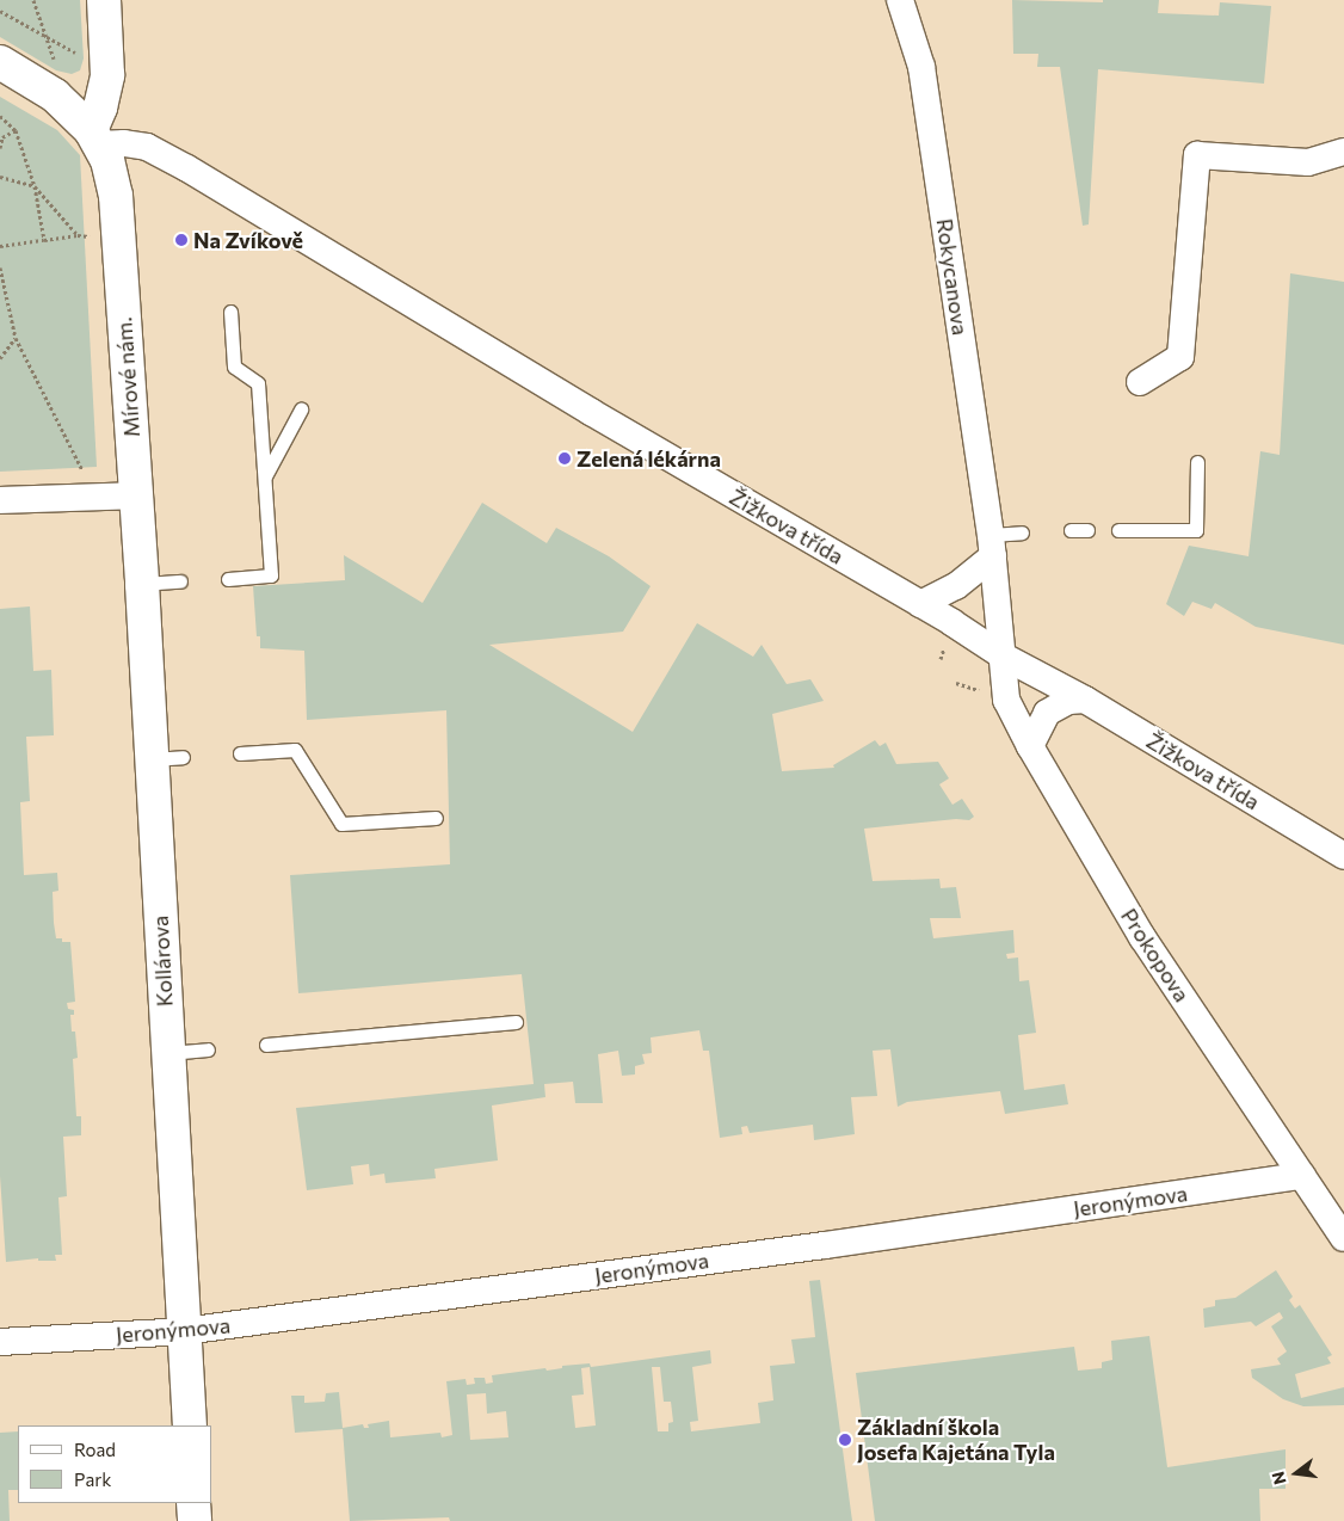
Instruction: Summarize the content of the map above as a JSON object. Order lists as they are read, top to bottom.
{
  "streets": {
    "main road": ["Mírové nám.", "Kollárova"],
    "street": [
      "Rokycanova",
      "Žižkova třída",
      "Prokopova",
      "Jeronýmova"
    ]
  },
  "crossings": [
    ["Rokycanova", "Žižkova třída"],
    ["Rokycanova", "Prokopova"],
    ["Mírové nám.", "Žižkova třída"],
    ["Mírové nám.", "Kollárova"],
    ["Žižkova třída", "Prokopova"],
    ["Prokopova", "Jeronýmova"],
    ["Kollárova", "Jeronýmova"]
  ],
  "places": ["Na Zvíkově", "Zelená lékárna", "Základní škola Josefa Kajetána Tyla"],
  "legend": ["Road", "Park"],
  "north": "left"
}
